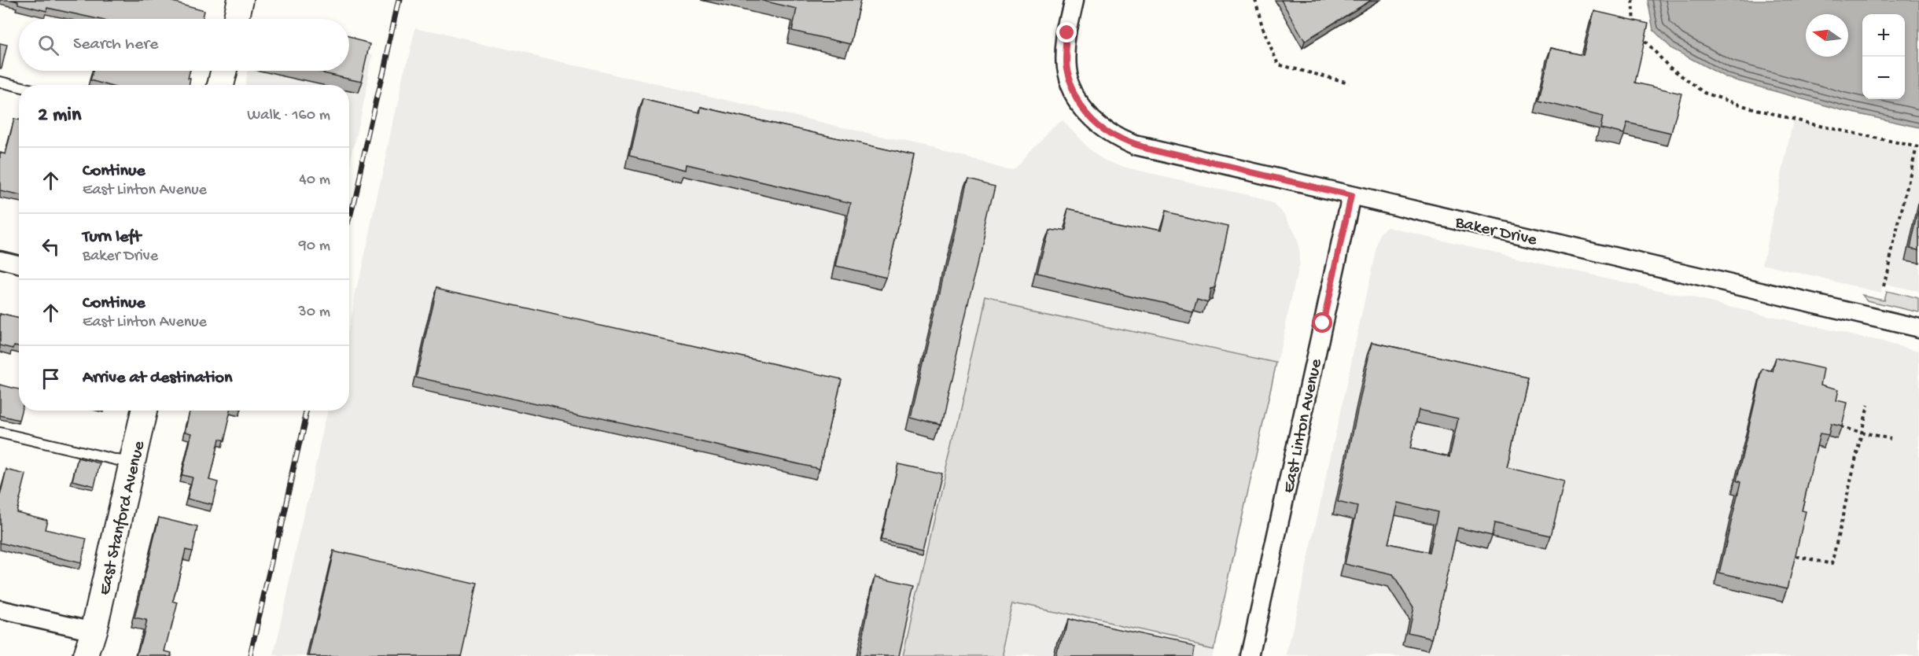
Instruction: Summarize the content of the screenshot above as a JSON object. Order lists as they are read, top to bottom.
{
  "streets": {
    "main road": ["East Stanford Avenue"],
    "street": ["Baker Drive", "East Linton Avenue"]
  },
  "crossings": [
    ["Baker Drive", "East Linton Avenue"]
  ],
  "north": "left",
  "page": {
    "map_buttons": ["+", "−"],
    "search": "Search here",
    "heading": ["2 min", "Walk · 160 m"],
    "list": [
      ["Continue", "East Linton Avenue", "40 m"],
      ["Turn left", "Baker Drive", "90 m"],
      ["Continue", "East Linton Avenue", "30 m"],
      "Arrive at destination"
    ]
  }
}
